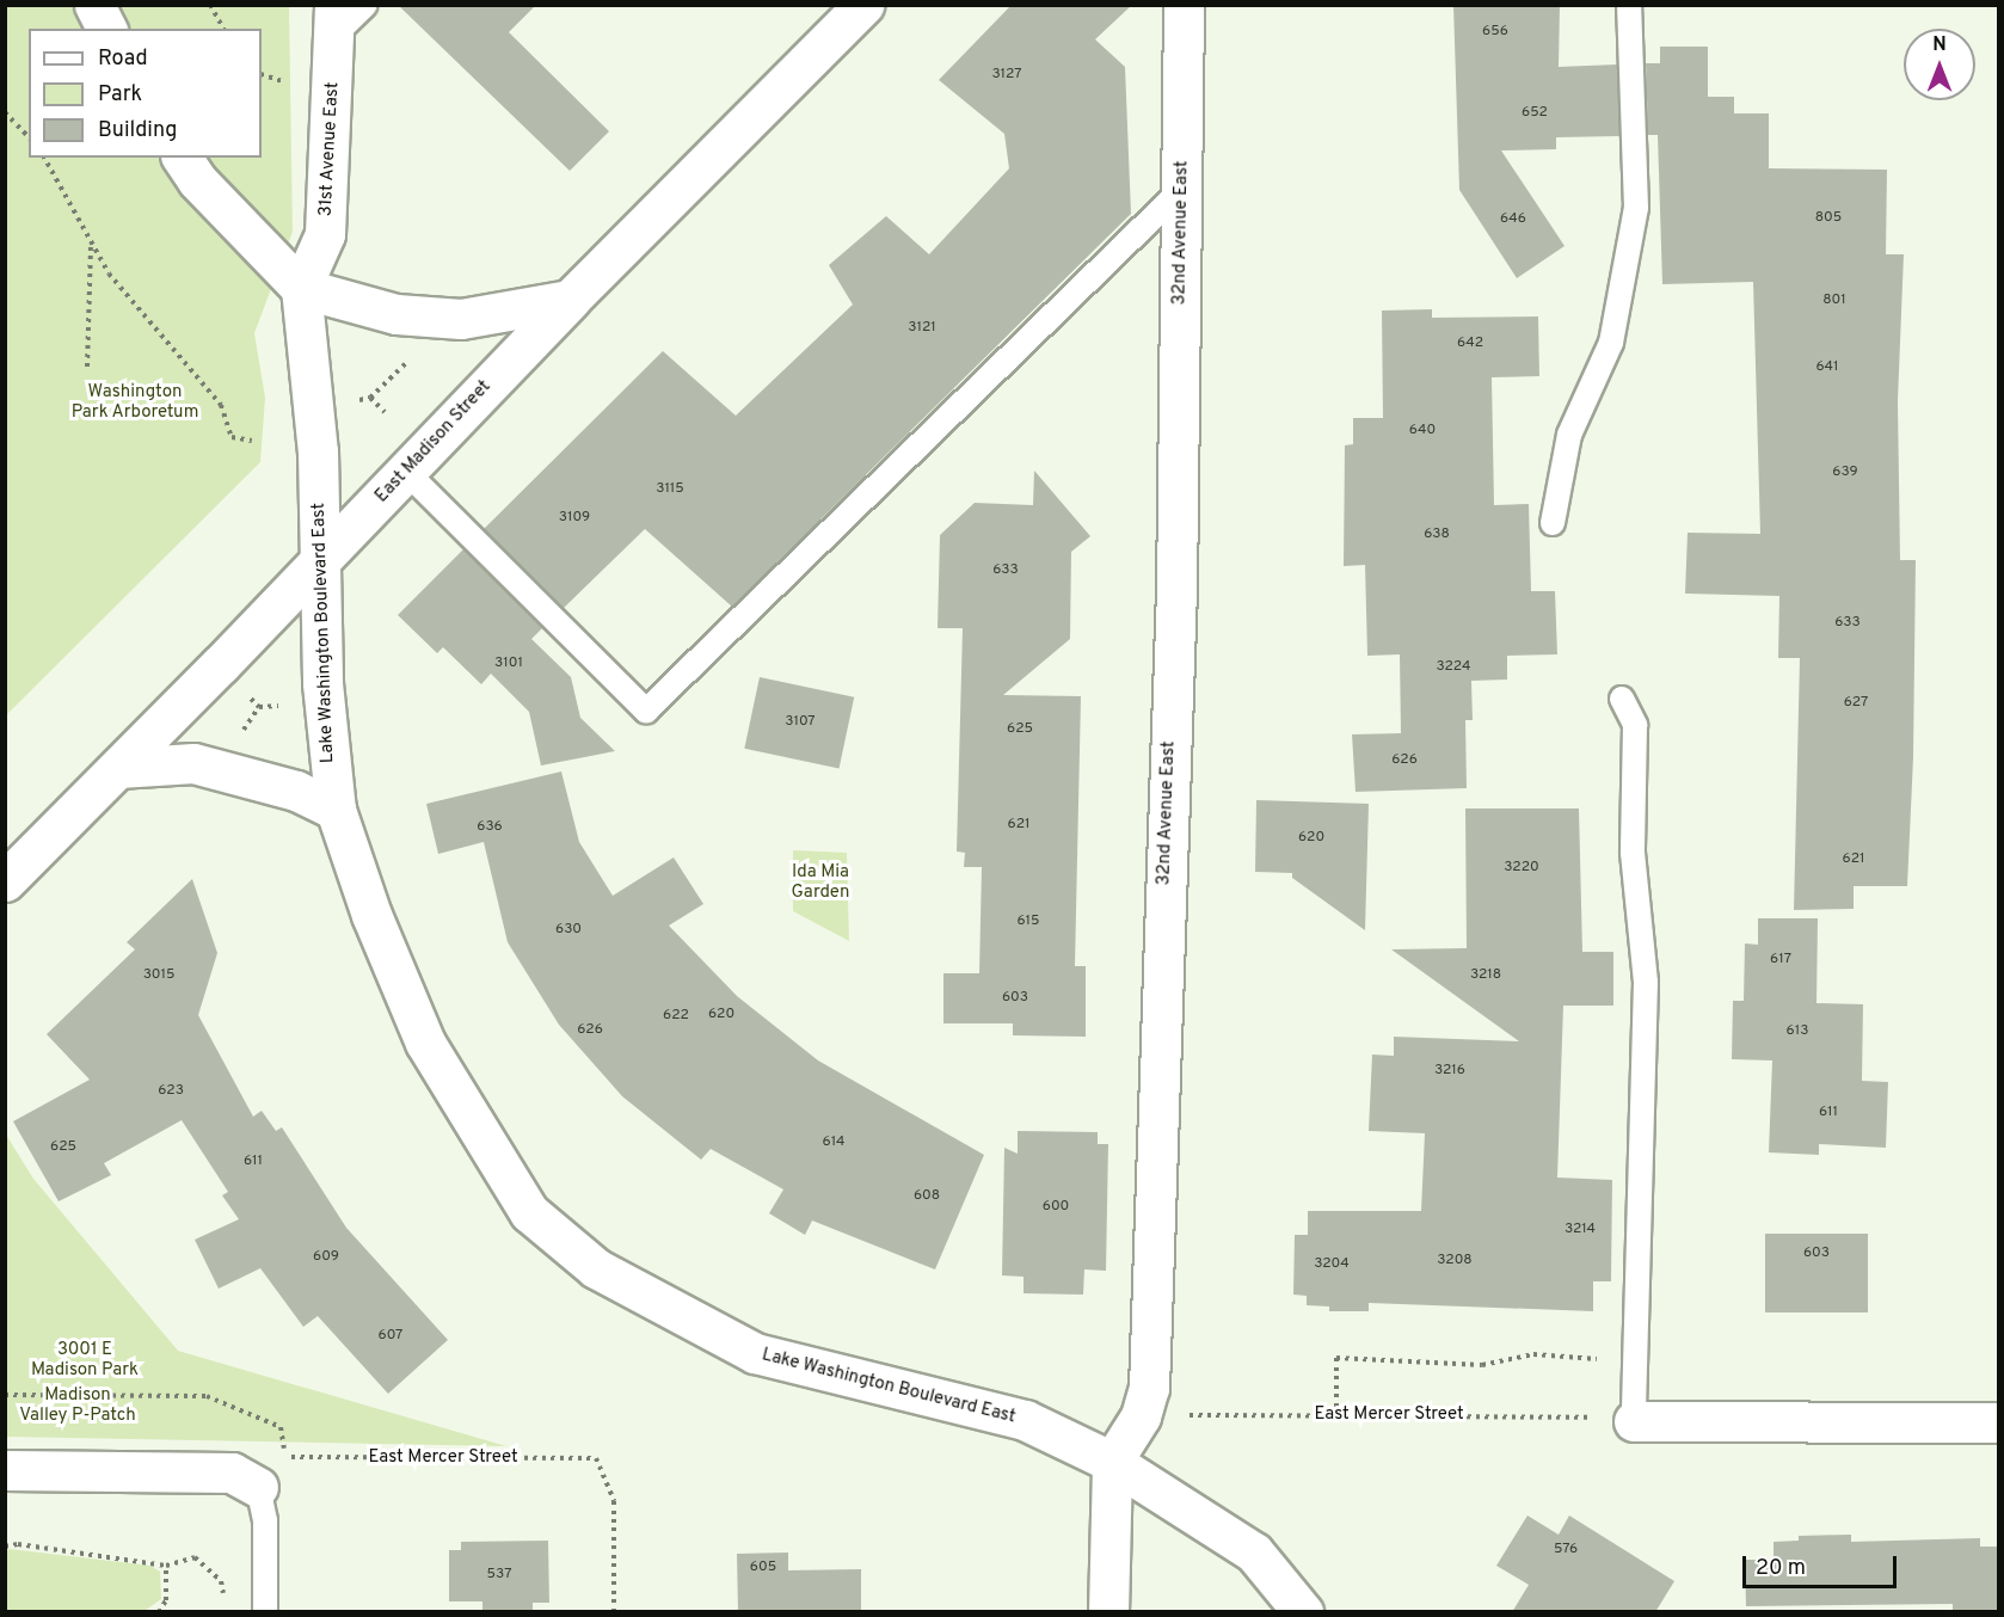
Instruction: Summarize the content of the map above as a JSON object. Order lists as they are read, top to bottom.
{
  "streets": {
    "main road": [
      "31st Avenue East",
      "32nd Avenue East",
      "East Madison Street",
      "Lake Washington Boulevard East"
    ],
    "path": ["East Mercer Street"]
  },
  "crossings": [
    ["31st Avenue East", "Lake Washington Boulevard East"],
    ["32nd Avenue East", "Lake Washington Boulevard East"],
    ["East Madison Street", "Lake Washington Boulevard East"]
  ],
  "parks": [
    "Washington Park Arboretum",
    "Ida Mia Garden",
    "3001 E Madison Park",
    "Madison Valley P-Patch"
  ],
  "house_numbers": [
    "656",
    "3127",
    "652",
    "805",
    "646",
    "801",
    "3121",
    "642",
    "641",
    "640",
    "639",
    "3115",
    "3109",
    "638",
    "633",
    "633",
    "3101",
    "3224",
    "627",
    "3107",
    "625",
    "626",
    "621",
    "636",
    "620",
    "621",
    "3220",
    "615",
    "630",
    "617",
    "3015",
    "3218",
    "603",
    "620",
    "622",
    "626",
    "613",
    "3216",
    "623",
    "611",
    "614",
    "625",
    "611",
    "608",
    "600",
    "3214",
    "603",
    "609",
    "3208",
    "3204",
    "607",
    "576",
    "605",
    "537"
  ],
  "legend": ["Road", "Park", "Building"],
  "scale_bar": "20 m",
  "north": "top"
}
